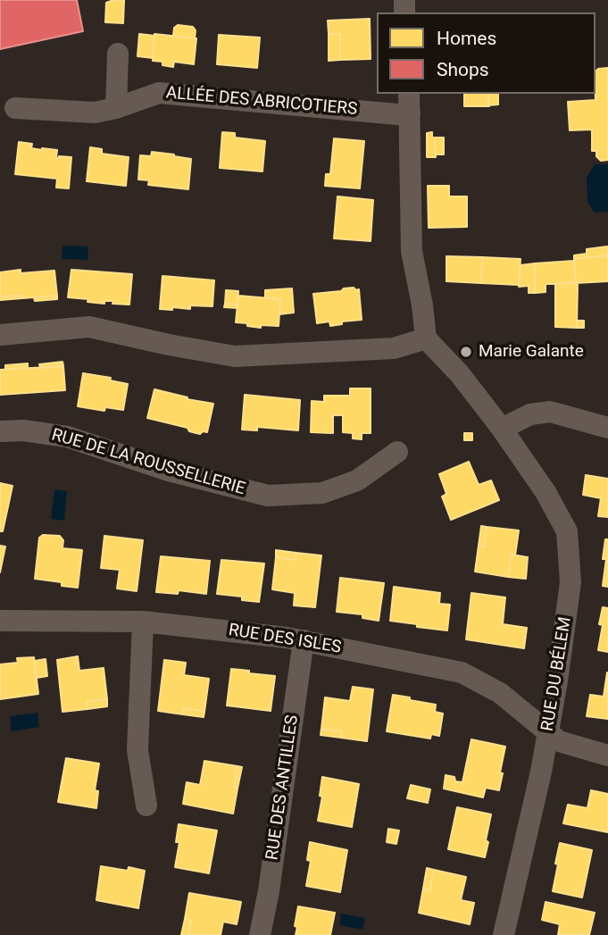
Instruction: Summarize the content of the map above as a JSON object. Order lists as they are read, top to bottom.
{
  "streets": {
    "street": [
      "ALLÉE DES ABRICOTIERS",
      "RUE DE LA ROUSSELLERIE",
      "RUE DES ISLES",
      "RUE DU BÉLEM",
      "RUE DES ANTILLES"
    ]
  },
  "crossings": [
    ["RUE DES ISLES", "RUE DU BÉLEM"],
    ["RUE DES ISLES", "RUE DES ANTILLES"]
  ],
  "places": ["Marie Galante"],
  "legend": ["Homes", "Shops"]
}
